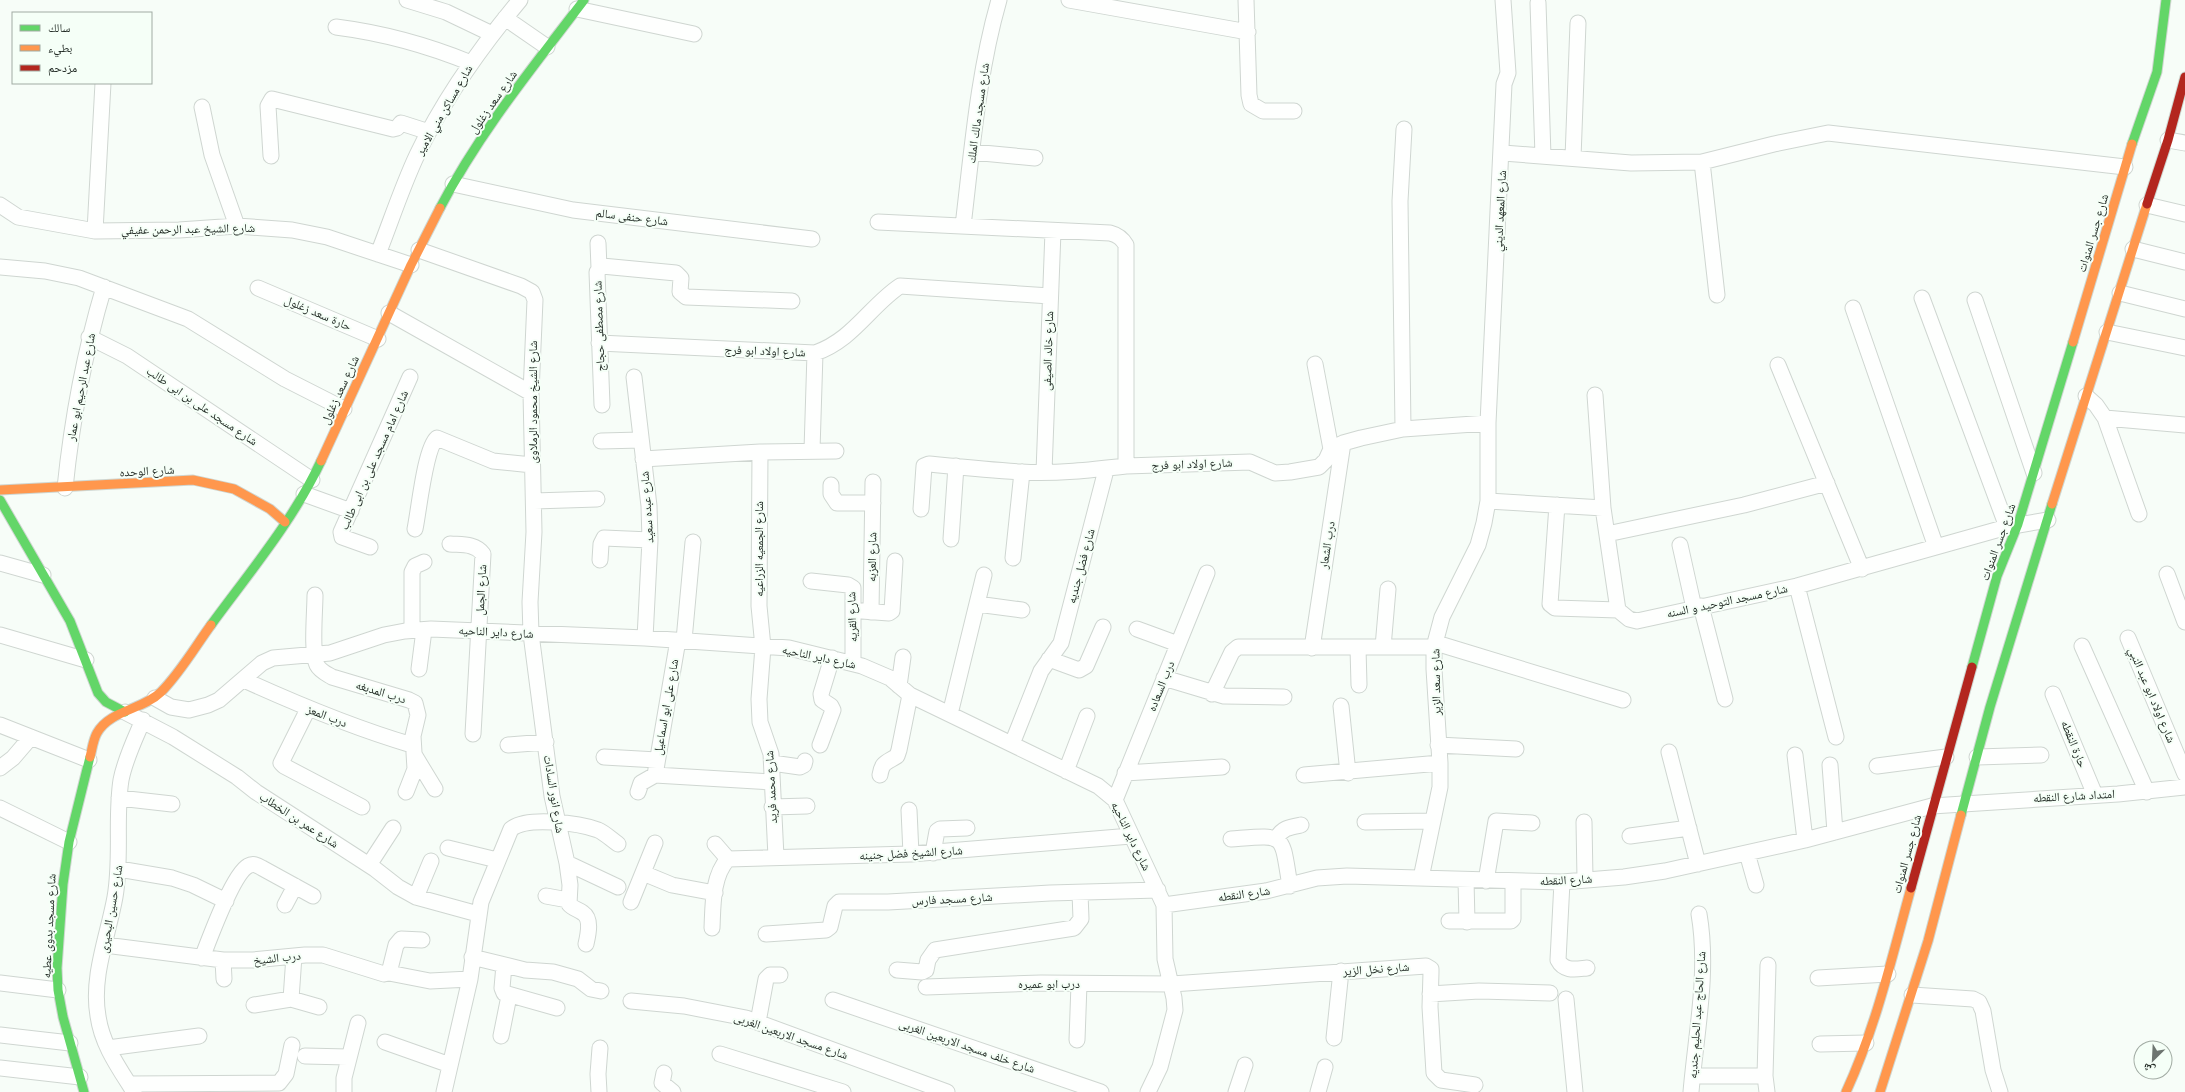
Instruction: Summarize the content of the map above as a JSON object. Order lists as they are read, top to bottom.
{
  "streets": {
    "street": [
      "شارع سعد زغلول",
      "شارع مساكن مني الامير",
      "شارع مسجد مالك الملك",
      "شارع المعهد الديني",
      "شارع حنفى سالم",
      "شارع الشيخ عبد الرحمن عفيفي",
      "شارع جسر المنوات",
      "حارة سعد زغلول",
      "شارع مصطفى حجاج",
      "شارع اولاد ابو فرج",
      "شارع خالد الصيفى",
      "شارع عبد الرحيم ابو عمار",
      "شارع الشيخ محمود الرملاوى",
      "شارع مسجد على بن ابى طالب",
      "شارع امام مسجد على بن ابى طالب",
      "شارع الوحده",
      "شارع عبده سعيد",
      "درب الشعار",
      "شارع الجمعيه الزراعيه",
      "شارع العزبه",
      "شارع فضل جنديه",
      "شارع الجمل",
      "شارع مسجد التوحيد و السنه",
      "شارع القريه",
      "شارع داير الناحيه",
      "شارع سعد الزير",
      "درب السعاده",
      "درب المدبغه",
      "شارع اولاد ابو عبد النبي",
      "شارع على ابو اسماعيل",
      "درب المعز",
      "حارة النقطه",
      "شارع محمد فريد",
      "شارع انور السادات",
      "امتداد شارع النقطه",
      "شارع عمر بن الخطاب",
      "شارع الشيخ فضل جنينه",
      "شارع النقطه",
      "شارع مسجد فارس",
      "شارع حسين البحيرى",
      "شارع مسجد بدوى عطيه",
      "درب الشيخ",
      "شارع نخل الزير",
      "درب ابو عميره",
      "شارع الحاج عبد الحليم جنديه",
      "شارع مسجد الاربعين الغربى",
      "شارع خلف مسجد الاربعين الغربى"
    ]
  },
  "crossings": [
    ["شارع سعد زغلول", "شارع حنفى سالم"],
    ["شارع سعد زغلول", "شارع الشيخ عبد الرحمن عفيفي"],
    ["شارع سعد زغلول", "حارة سعد زغلول"],
    ["شارع سعد زغلول", "شارع الشيخ محمود الرملاوى"],
    ["شارع سعد زغلول", "شارع مسجد على بن ابى طالب"],
    ["شارع سعد زغلول", "شارع الوحده"],
    ["شارع سعد زغلول", "شارع داير الناحيه"],
    ["شارع سعد زغلول", "شارع عمر بن الخطاب"],
    ["شارع سعد زغلول", "شارع مسجد بدوى عطيه"],
    ["شارع مساكن مني الامير", "شارع الشيخ عبد الرحمن عفيفي"],
    ["شارع المعهد الديني", "شارع سعد الزير"],
    ["شارع جسر المنوات", "شارع مسجد التوحيد و السنه"],
    ["شارع جسر المنوات", "شارع النقطه"],
    ["شارع مصطفى حجاج", "شارع اولاد ابو فرج"],
    ["شارع اولاد ابو فرج", "شارع خالد الصيفى"],
    ["شارع اولاد ابو فرج", "درب الشعار"],
    ["شارع اولاد ابو فرج", "شارع فضل جنديه"],
    ["شارع عبد الرحيم ابو عمار", "شارع مسجد على بن ابى طالب"],
    ["شارع عبد الرحيم ابو عمار", "شارع الوحده"],
    ["شارع الشيخ محمود الرملاوى", "شارع داير الناحيه"],
    ["شارع الشيخ محمود الرملاوى", "شارع انور السادات"],
    ["شارع عبده سعيد", "شارع داير الناحيه"],
    ["شارع الجمعيه الزراعيه", "شارع داير الناحيه"],
    ["شارع الجمعيه الزراعيه", "شارع محمد فريد"],
    ["شارع فضل جنديه", "شارع داير الناحيه"],
    ["شارع الجمل", "شارع داير الناحيه"],
    ["شارع القريه", "شارع داير الناحيه"],
    ["شارع داير الناحيه", "درب السعاده"],
    ["شارع داير الناحيه", "درب المدبغه"],
    ["شارع داير الناحيه", "شارع على ابو اسماعيل"],
    ["شارع داير الناحيه", "درب المعز"],
    ["شارع داير الناحيه", "شارع محمد فريد"],
    ["شارع داير الناحيه", "شارع انور السادات"],
    ["شارع داير الناحيه", "شارع الشيخ فضل جنينه"],
    ["شارع داير الناحيه", "شارع النقطه"],
    ["شارع داير الناحيه", "شارع مسجد فارس"],
    ["شارع داير الناحيه", "شارع نخل الزير"],
    ["شارع داير الناحيه", "درب ابو عميره"],
    ["شارع سعد الزير", "شارع النقطه"],
    ["درب المدبغه", "درب المعز"],
    ["حارة النقطه", "امتداد شارع النقطه"],
    ["شارع محمد فريد", "شارع الشيخ فضل جنينه"],
    ["امتداد شارع النقطه", "شارع النقطه"],
    ["شارع عمر بن الخطاب", "شارع حسين البحيرى"],
    ["شارع حسين البحيرى", "درب الشيخ"],
    ["شارع نخل الزير", "درب ابو عميره"]
  ],
  "legend": ["سالك", "بطيء", "مزدحم"],
  "north": "bottom left"
}
